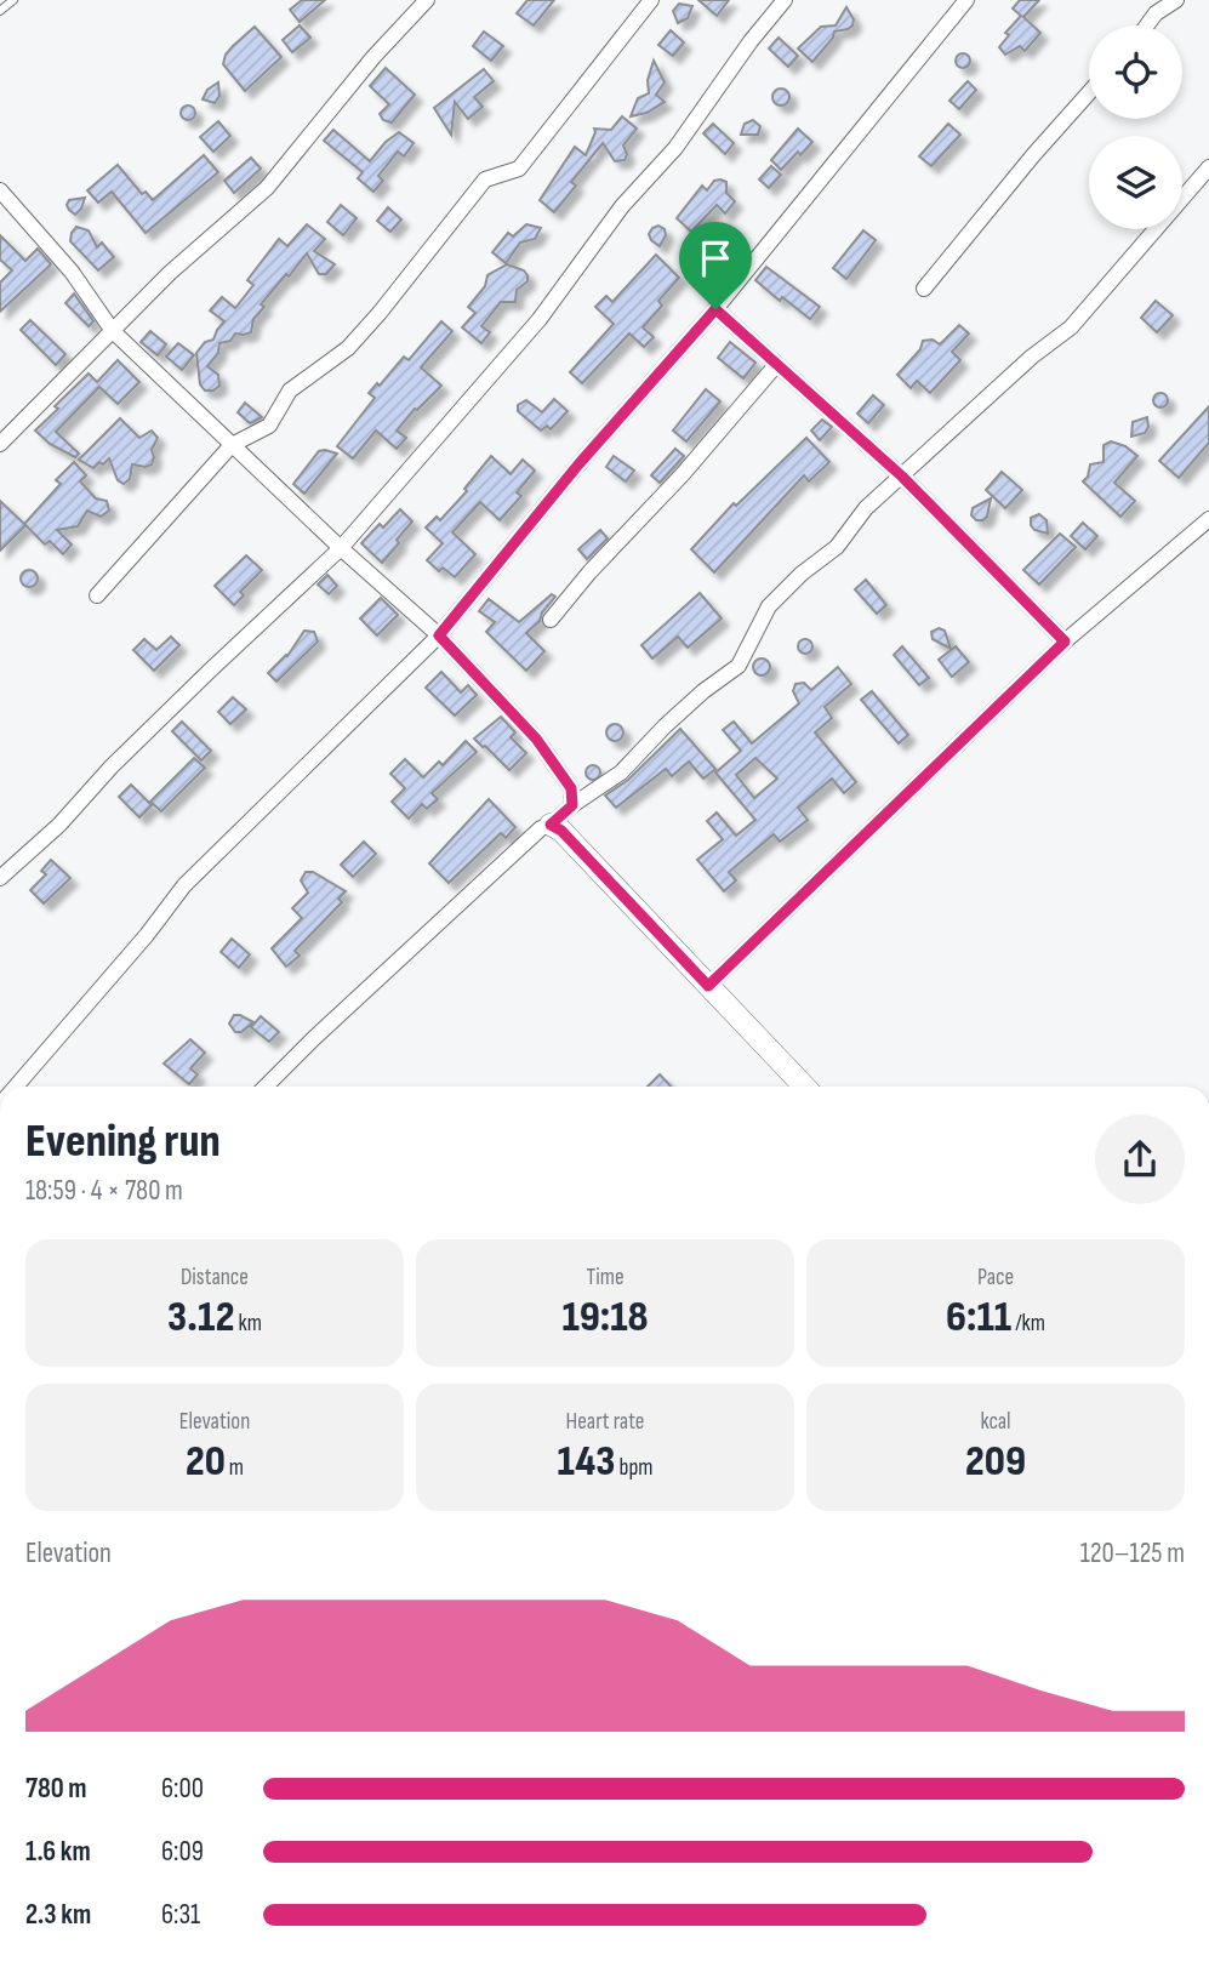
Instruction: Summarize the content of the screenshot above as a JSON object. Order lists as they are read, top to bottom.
{
  "page": {
    "heading": ["Evening run", "18:59 · 4 × 780 m"],
    "stats": [
      ["Distance", "3.12 km"],
      ["Time", "19:18"],
      ["Pace", "6:11 /km"],
      ["Elevation", "20 m"],
      ["Heart rate", "143 bpm"],
      ["kcal", "209"]
    ],
    "chart": ["Elevation", "120–125 m"],
    "list": [
      {
        "name": "780 m",
        "note": "6:00"
      },
      {
        "name": "1.6 km",
        "note": "6:09"
      },
      {
        "name": "2.3 km",
        "note": "6:31"
      }
    ]
  }
}
